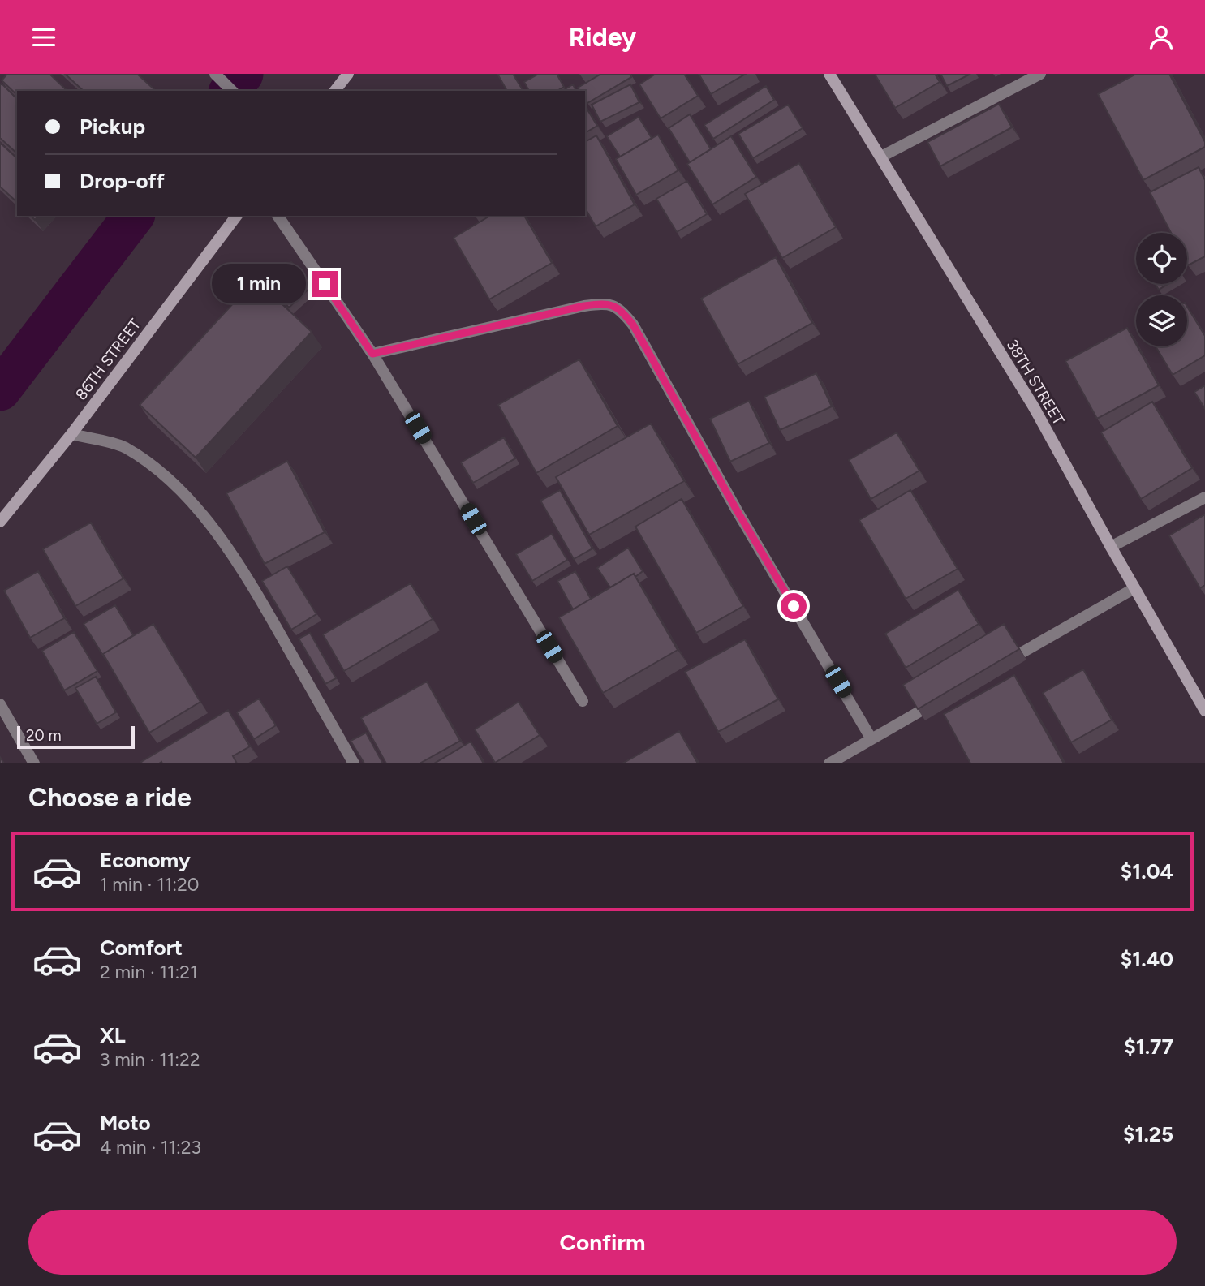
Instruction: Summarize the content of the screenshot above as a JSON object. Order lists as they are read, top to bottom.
{
  "streets": {
    "main road": ["86TH STREET", "38TH STREET"]
  },
  "scale_bar": "20 m",
  "page": {
    "header": "Ridey",
    "banner": ["Pickup", "Drop-off"],
    "bubble": "1 min",
    "scale": "20 m",
    "heading": "Choose a ride",
    "list": [
      {
        "name": "Economy",
        "note": "1 min · 11:20",
        "value": "$1.04"
      },
      {
        "name": "Comfort",
        "note": "2 min · 11:21",
        "value": "$1.40"
      },
      {
        "name": "XL",
        "note": "3 min · 11:22",
        "value": "$1.77"
      },
      {
        "name": "Moto",
        "note": "4 min · 11:23",
        "value": "$1.25"
      }
    ],
    "buttons": "Confirm"
  }
}
